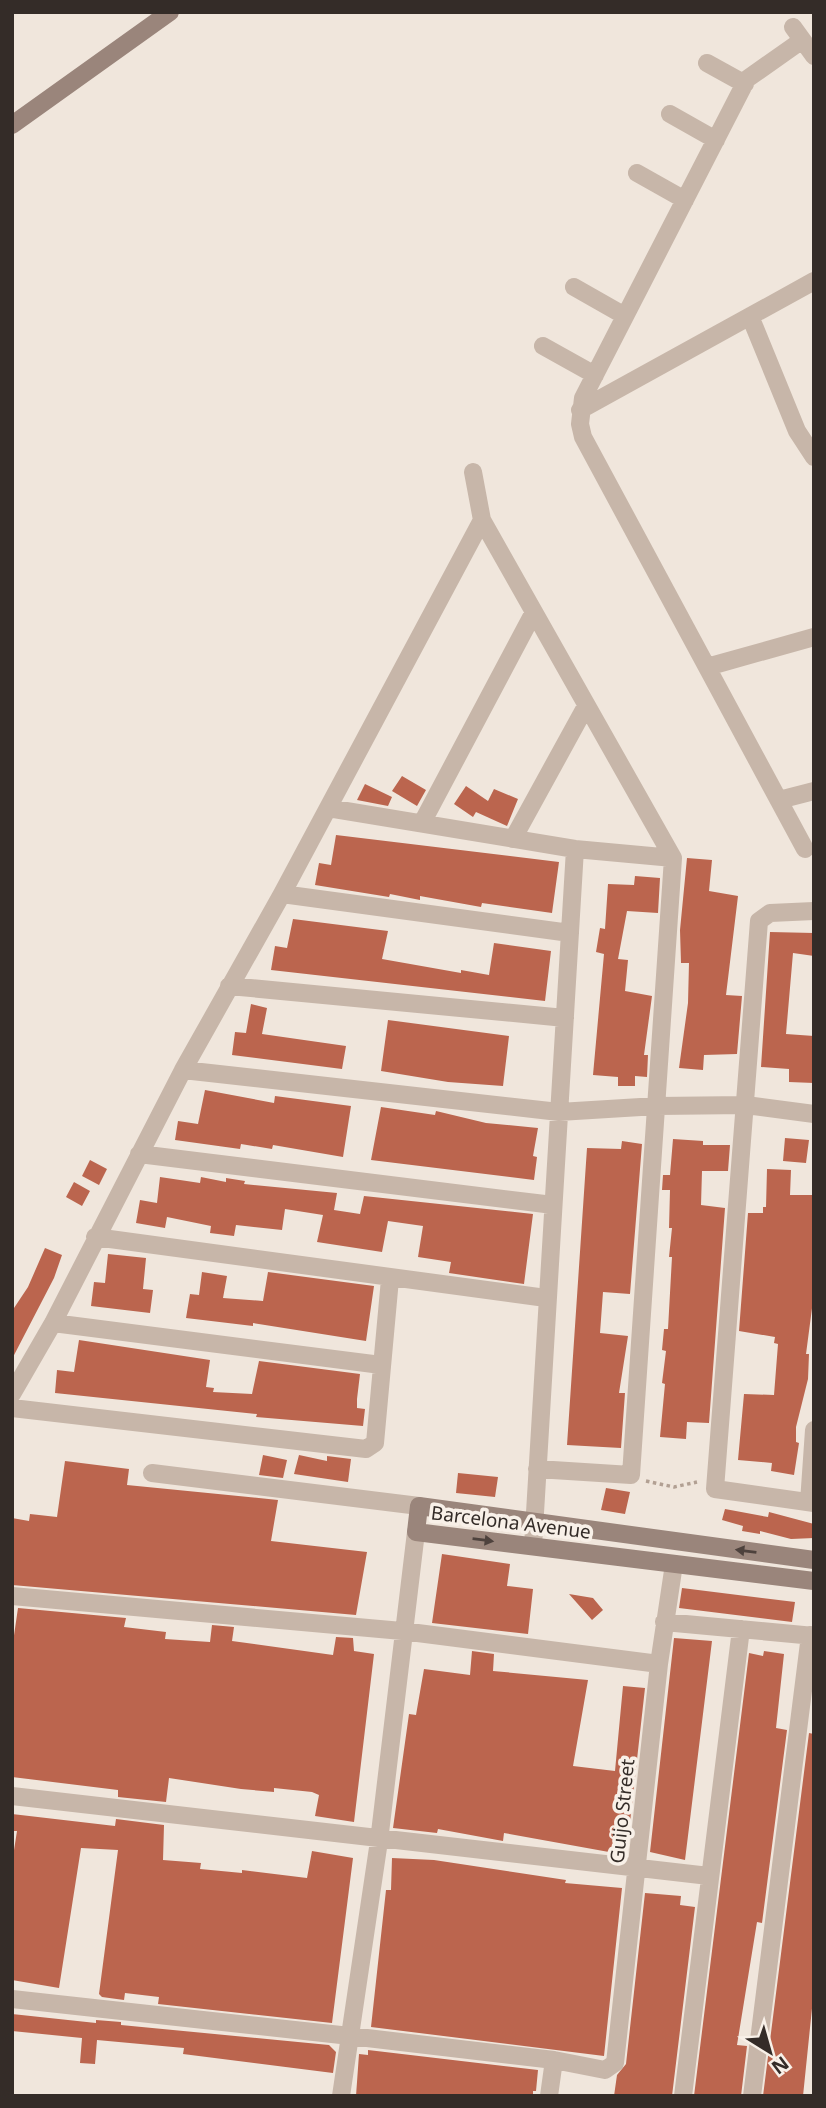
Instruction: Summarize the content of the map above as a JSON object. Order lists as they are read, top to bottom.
{
  "streets": {
    "street": ["Barcelona Avenue", "Guijo Street"]
  },
  "crossings": [
    ["Barcelona Avenue", "Guijo Street"]
  ],
  "north": "bottom right"
}
